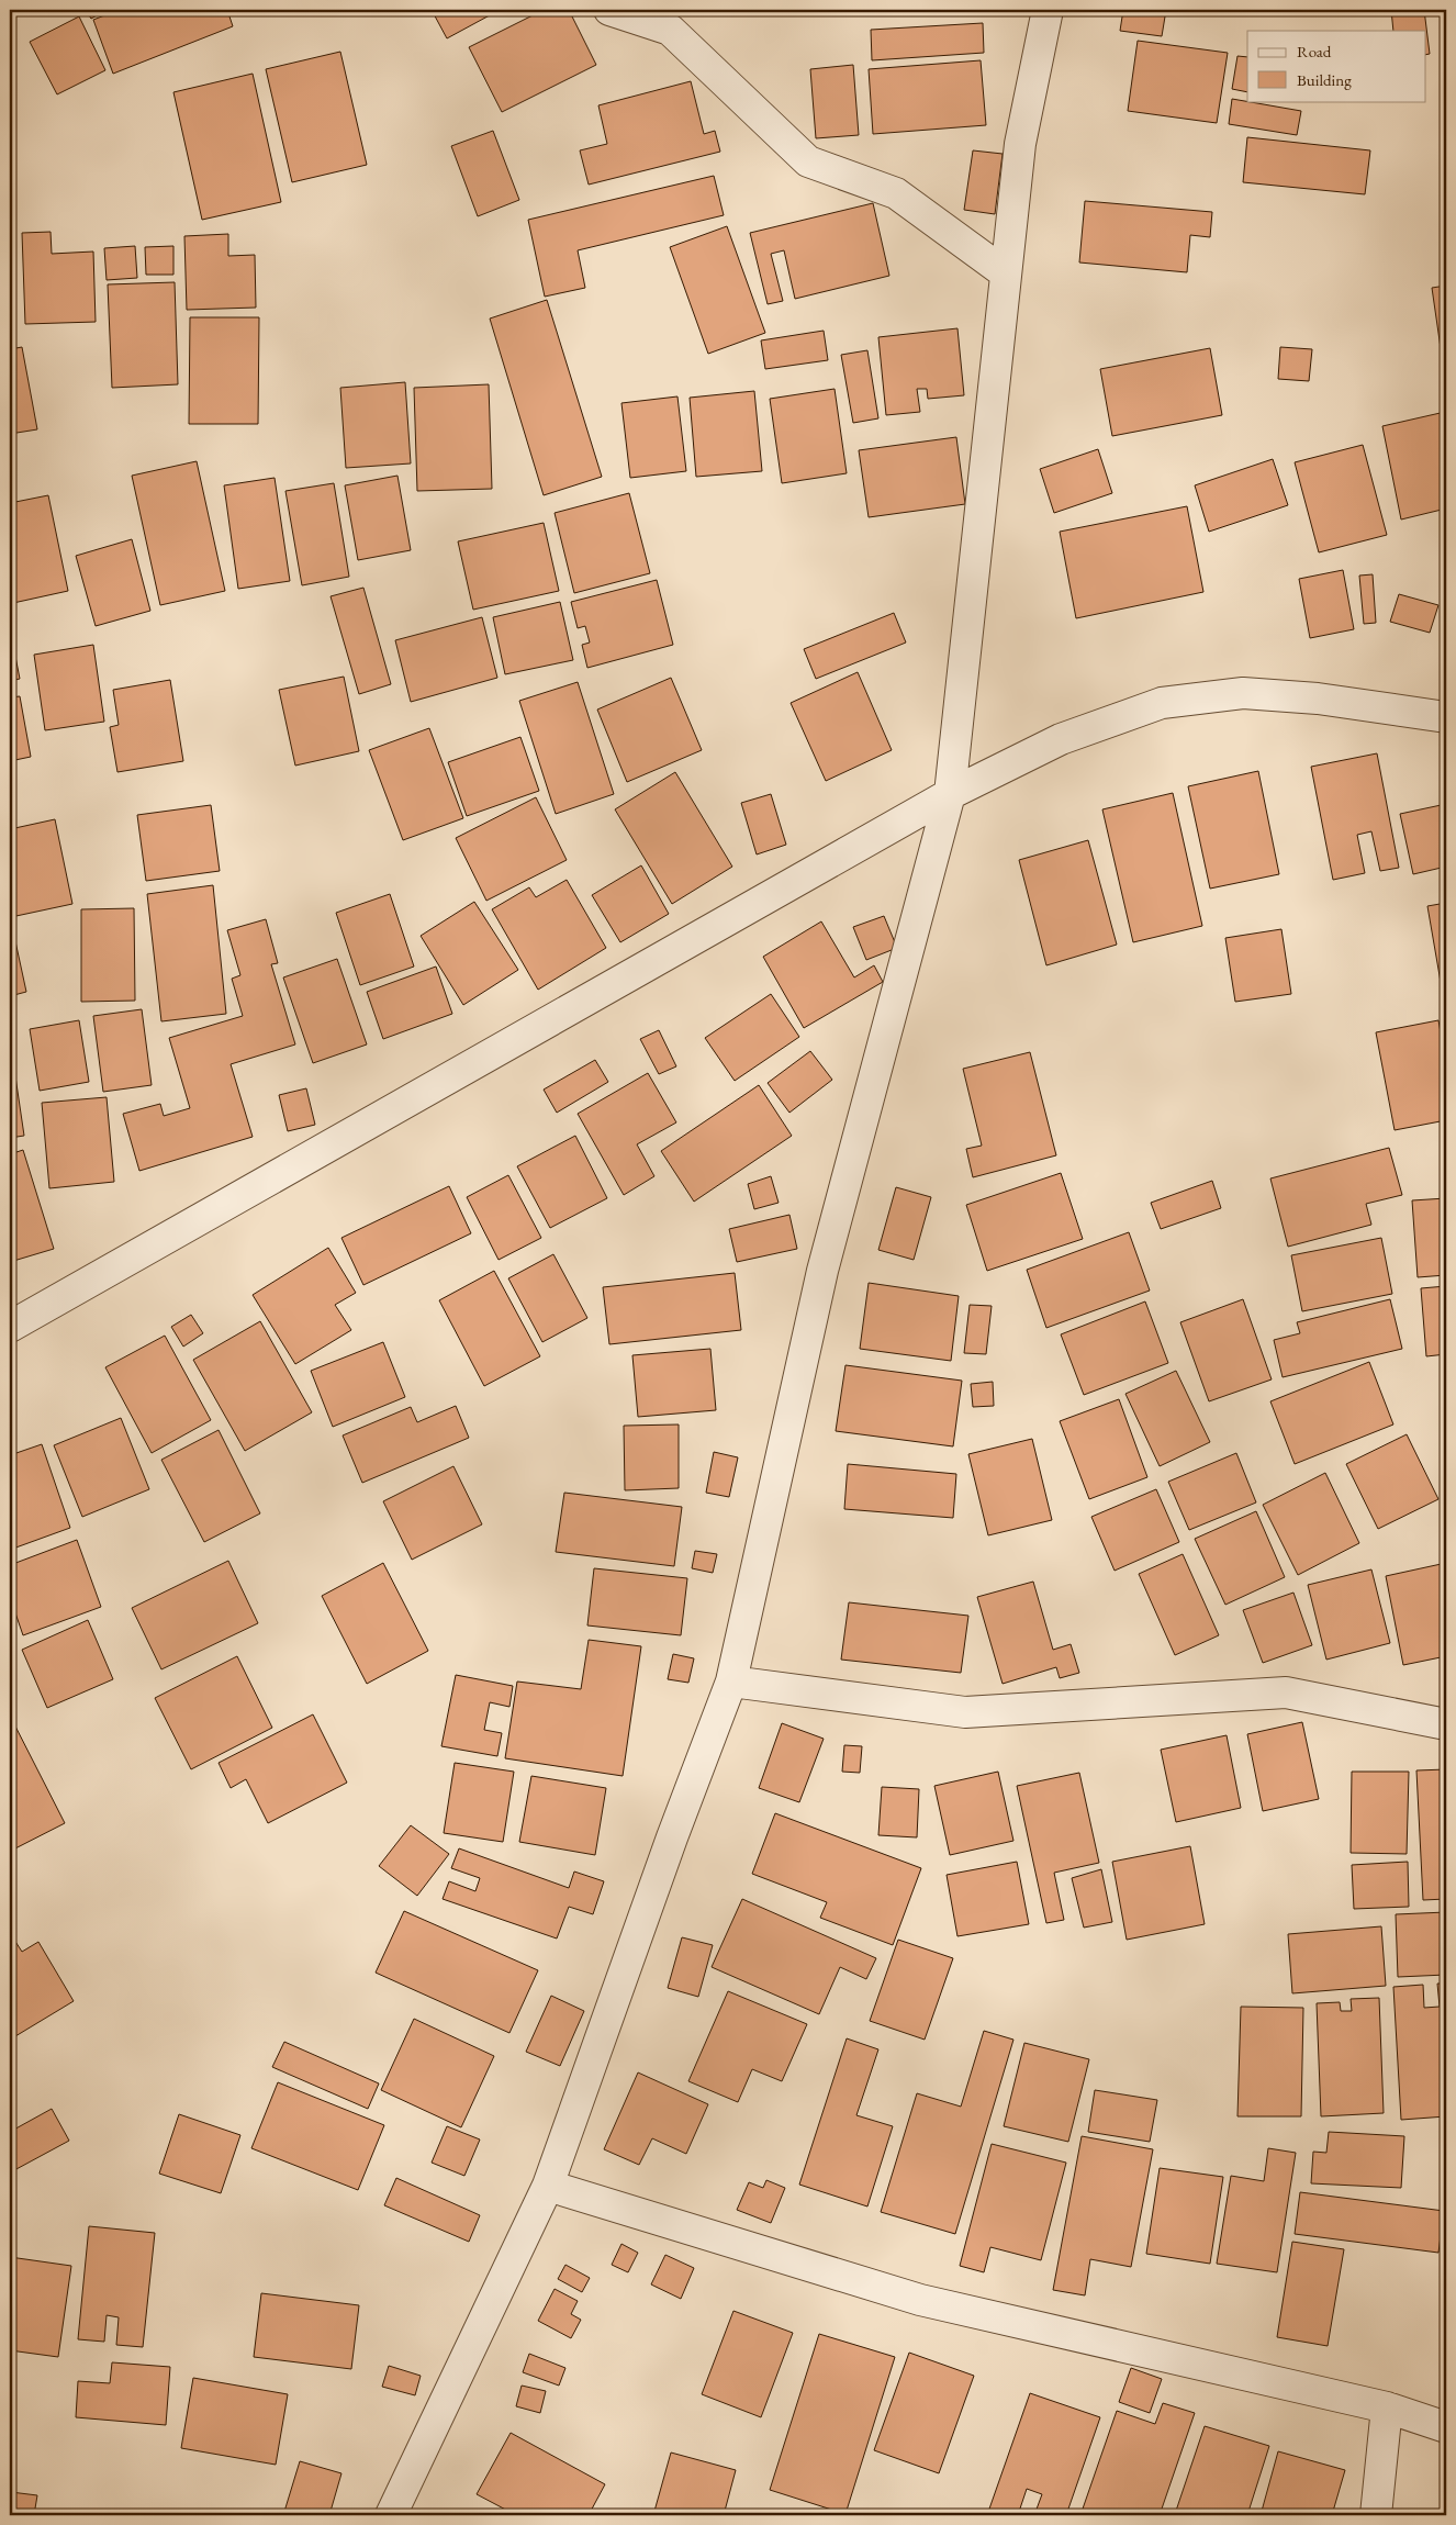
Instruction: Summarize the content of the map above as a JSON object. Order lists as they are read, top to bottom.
{
  "legend": ["Road", "Building"]
}
